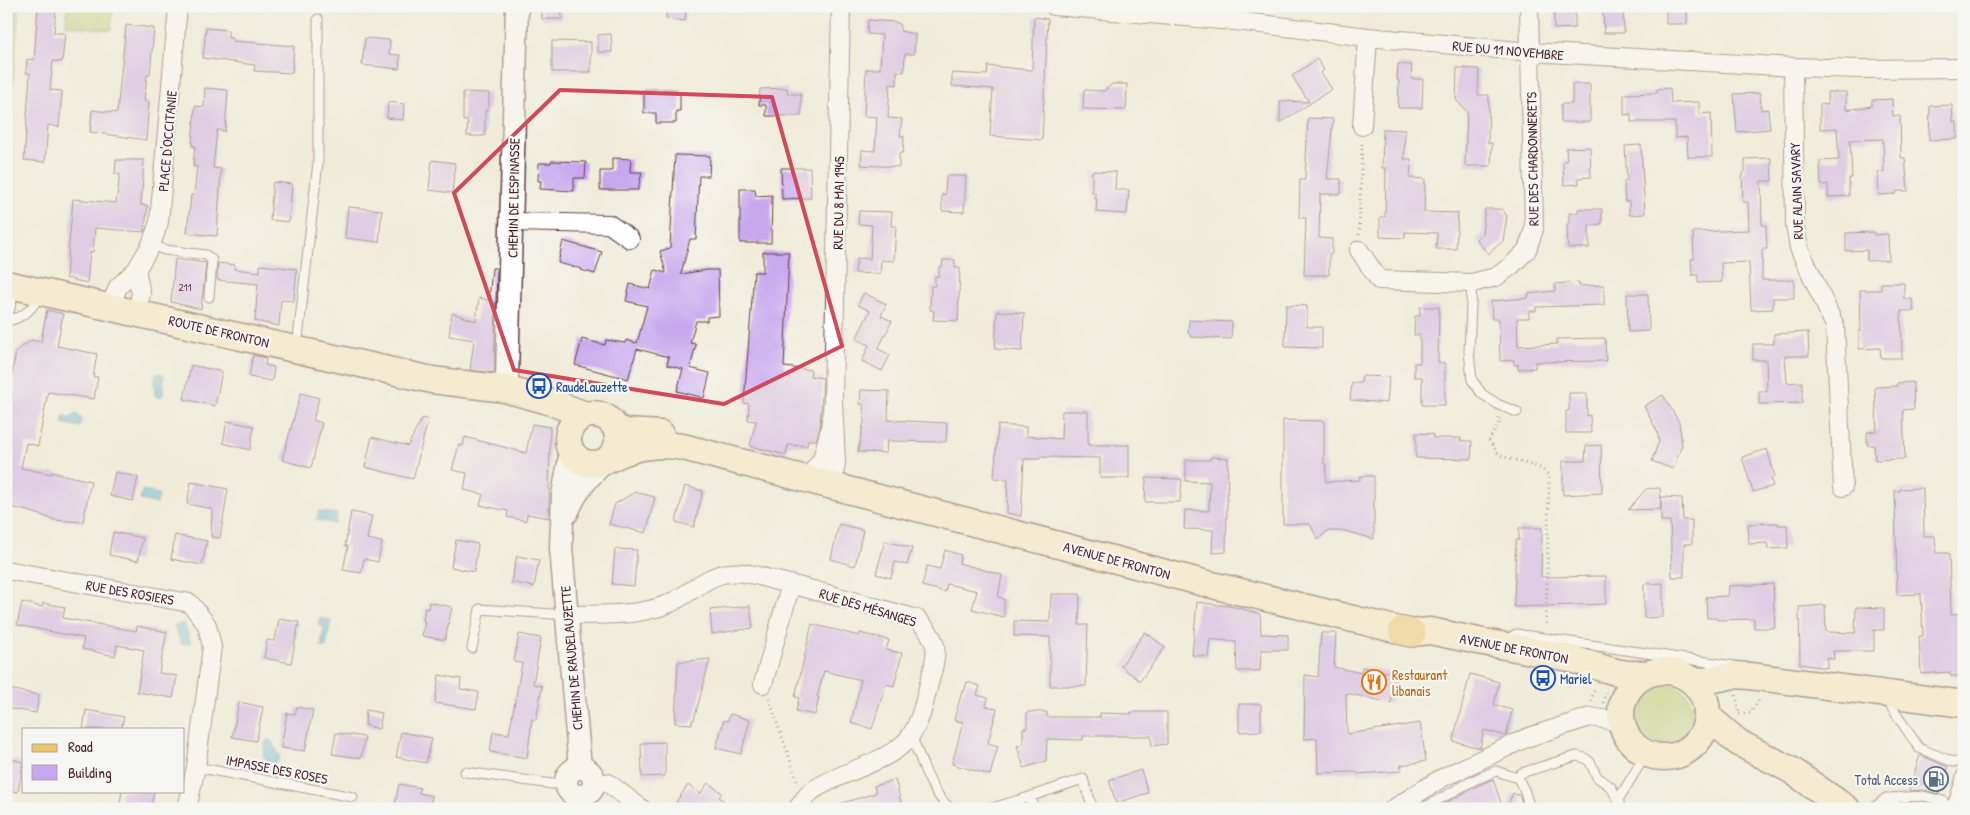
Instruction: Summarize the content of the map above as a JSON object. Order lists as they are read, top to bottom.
{
  "streets": {
    "main road": ["ROUTE DE FRONTON", "AVENUE DE FRONTON"],
    "street": [
      "RUE DU 11 NOVEMBRE",
      "PLACE D'OCCITANIE",
      "RUE DES CHARDONNERETS",
      "RUE ALAIN SAVARY",
      "CHEMIN DE LESPINASSE",
      "RUE DU 8 MAI 1945",
      "RUE DES ROSIERS",
      "RUE DES MÉSANGES",
      "CHEMIN DE RAUDELAUZETTE"
    ],
    "lane": ["IMPASSE DES ROSES"]
  },
  "crossings": [
    ["RUE DU 11 NOVEMBRE", "RUE DES CHARDONNERETS"],
    ["RUE DU 11 NOVEMBRE", "RUE ALAIN SAVARY"],
    ["PLACE D'OCCITANIE", "ROUTE DE FRONTON"],
    ["RUE DU 8 MAI 1945", "AVENUE DE FRONTON"],
    ["AVENUE DE FRONTON", "CHEMIN DE RAUDELAUZETTE"],
    ["RUE DES ROSIERS", "IMPASSE DES ROSES"],
    ["RUE DES MÉSANGES", "CHEMIN DE RAUDELAUZETTE"]
  ],
  "places": {
    "bus stop": ["RaudeLauzette", "Mariel"],
    "restaurant": ["Restaurant libanais"],
    "fuel station": ["Total Access"]
  },
  "house_numbers": ["211"],
  "legend": ["Road", "Building"]
}
